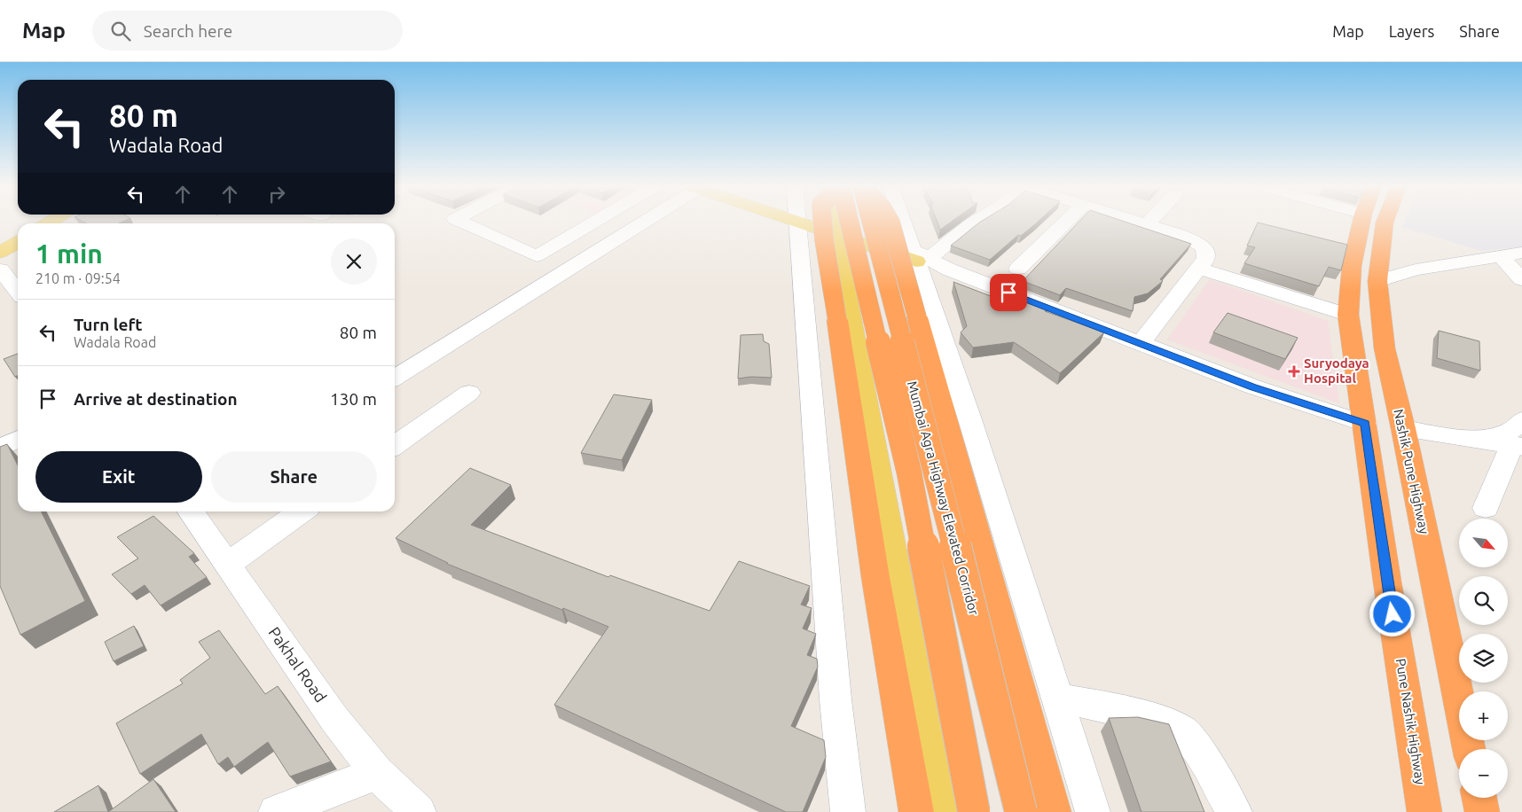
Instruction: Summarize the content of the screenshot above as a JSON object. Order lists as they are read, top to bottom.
{
  "streets": {
    "highway": ["Nashik Pune Highway", "Mumbai Agra Highway Elevated Corridor", "Pune Nashik Highway"],
    "street": ["Pakhal Road"]
  },
  "places": {
    "health": ["Suryodaya Hospital"]
  },
  "north": "bottom right",
  "page": {
    "header": "Map",
    "search": "Search here",
    "nav": ["Map", "Layers", "Share"],
    "turn": ["80 m", "Wadala Road"],
    "heading": ["1 min", "210 m · 09:54"],
    "list": [
      {
        "name": "Turn left",
        "note": "Wadala Road",
        "value": "80 m"
      },
      {
        "name": "Arrive at destination",
        "value": "130 m"
      }
    ],
    "buttons": ["Exit", "Share"],
    "map_buttons": ["+", "−"]
  }
}
